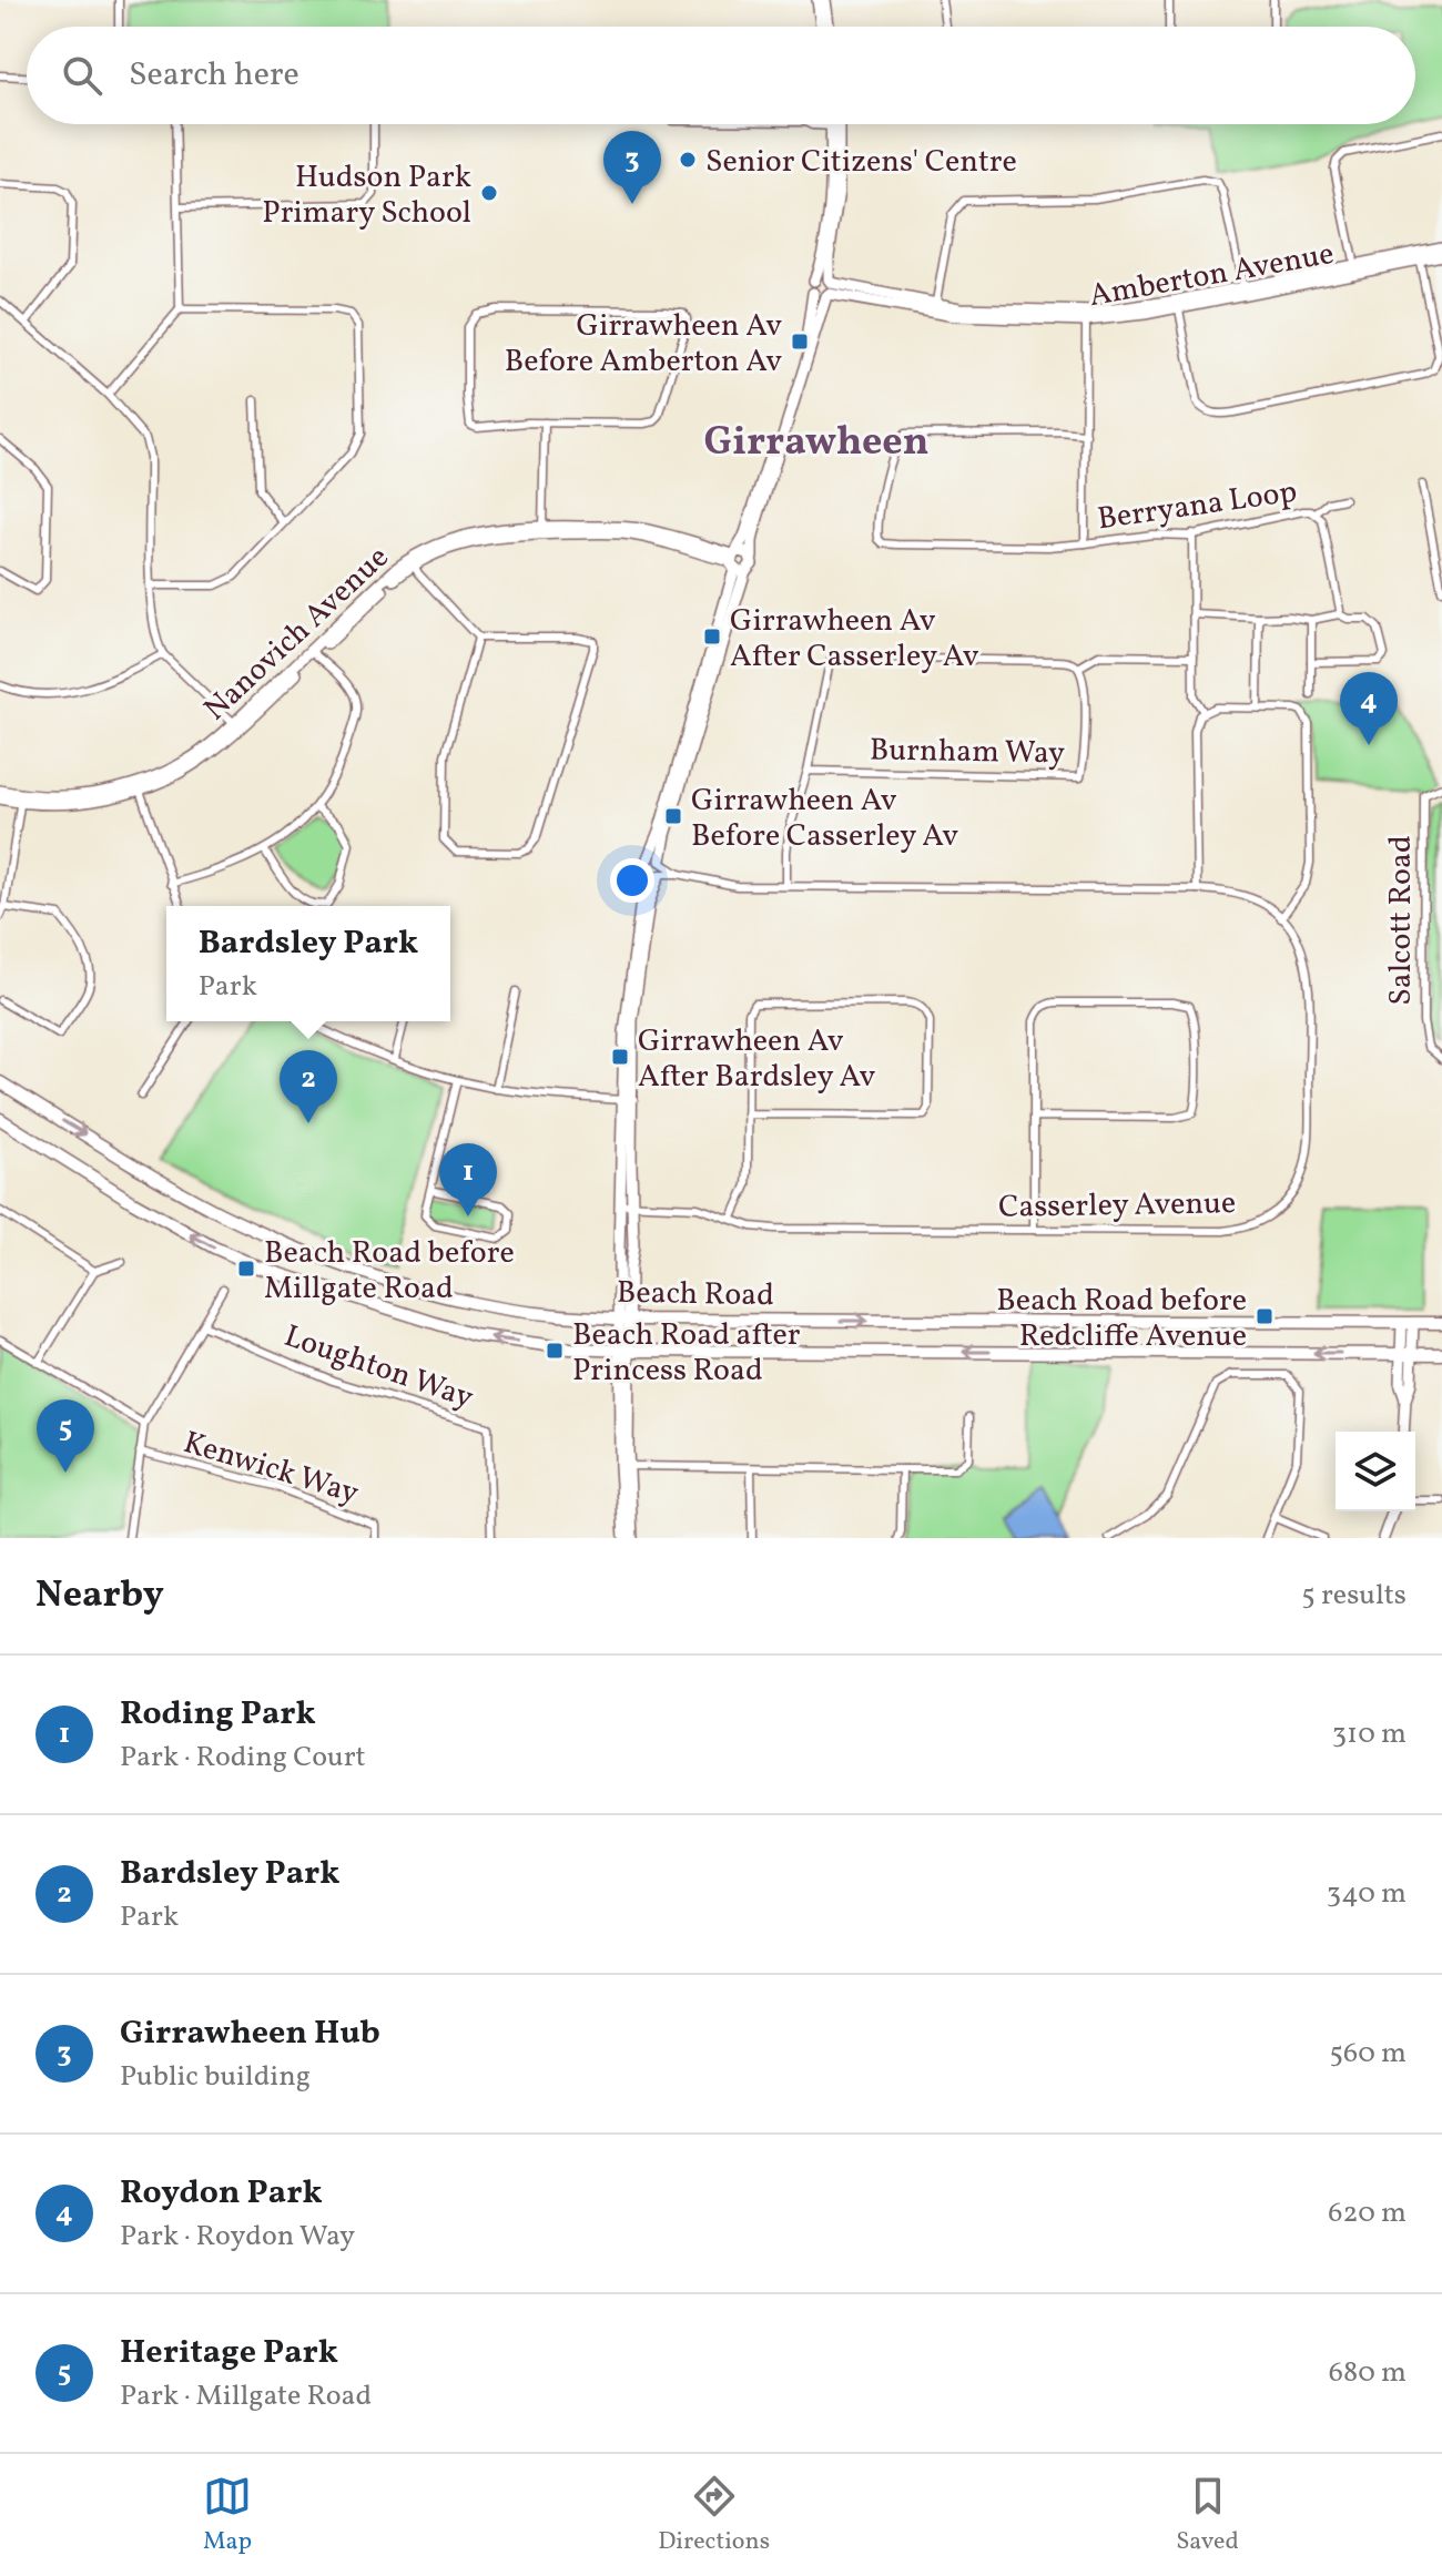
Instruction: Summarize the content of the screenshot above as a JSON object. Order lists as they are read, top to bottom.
{
  "streets": {
    "main road": ["Amberton Avenue", "Nanovich Avenue", "Beach Road"],
    "street": [
      "Berryana Loop",
      "Burnham Way",
      "Salcott Road",
      "Casserley Avenue",
      "Loughton Way",
      "Kenwick Way"
    ]
  },
  "districts": ["Girrawheen"],
  "places": {
    "other": ["Senior Citizens' Centre", "Hudson Park Primary School"],
    "transit": [
      "Girrawheen Av Before Amberton Av",
      "Girrawheen Av After Casserley Av",
      "Girrawheen Av Before Casserley Av",
      "Girrawheen Av After Bardsley Av",
      "Beach Road before Millgate Road",
      "Beach Road before Redcliffe Avenue",
      "Beach Road after Princess Road"
    ]
  },
  "page": {
    "search": "Search here",
    "pins": [
      "3",
      "4",
      "2",
      "1",
      "5"
    ],
    "popup": ["Bardsley Park", "Park"],
    "heading": ["Nearby", "5 results"],
    "list": [
      {
        "mark": "1",
        "name": "Roding Park",
        "note": "Park · Roding Court",
        "value": "310 m"
      },
      {
        "mark": "2",
        "name": "Bardsley Park",
        "note": "Park",
        "value": "340 m"
      },
      {
        "mark": "3",
        "name": "Girrawheen Hub",
        "note": "Public building",
        "value": "560 m"
      },
      {
        "mark": "4",
        "name": "Roydon Park",
        "note": "Park · Roydon Way",
        "value": "620 m"
      },
      {
        "mark": "5",
        "name": "Heritage Park",
        "note": "Park · Millgate Road",
        "value": "680 m"
      }
    ],
    "nav": ["Map", "Directions", "Saved"]
  }
}
